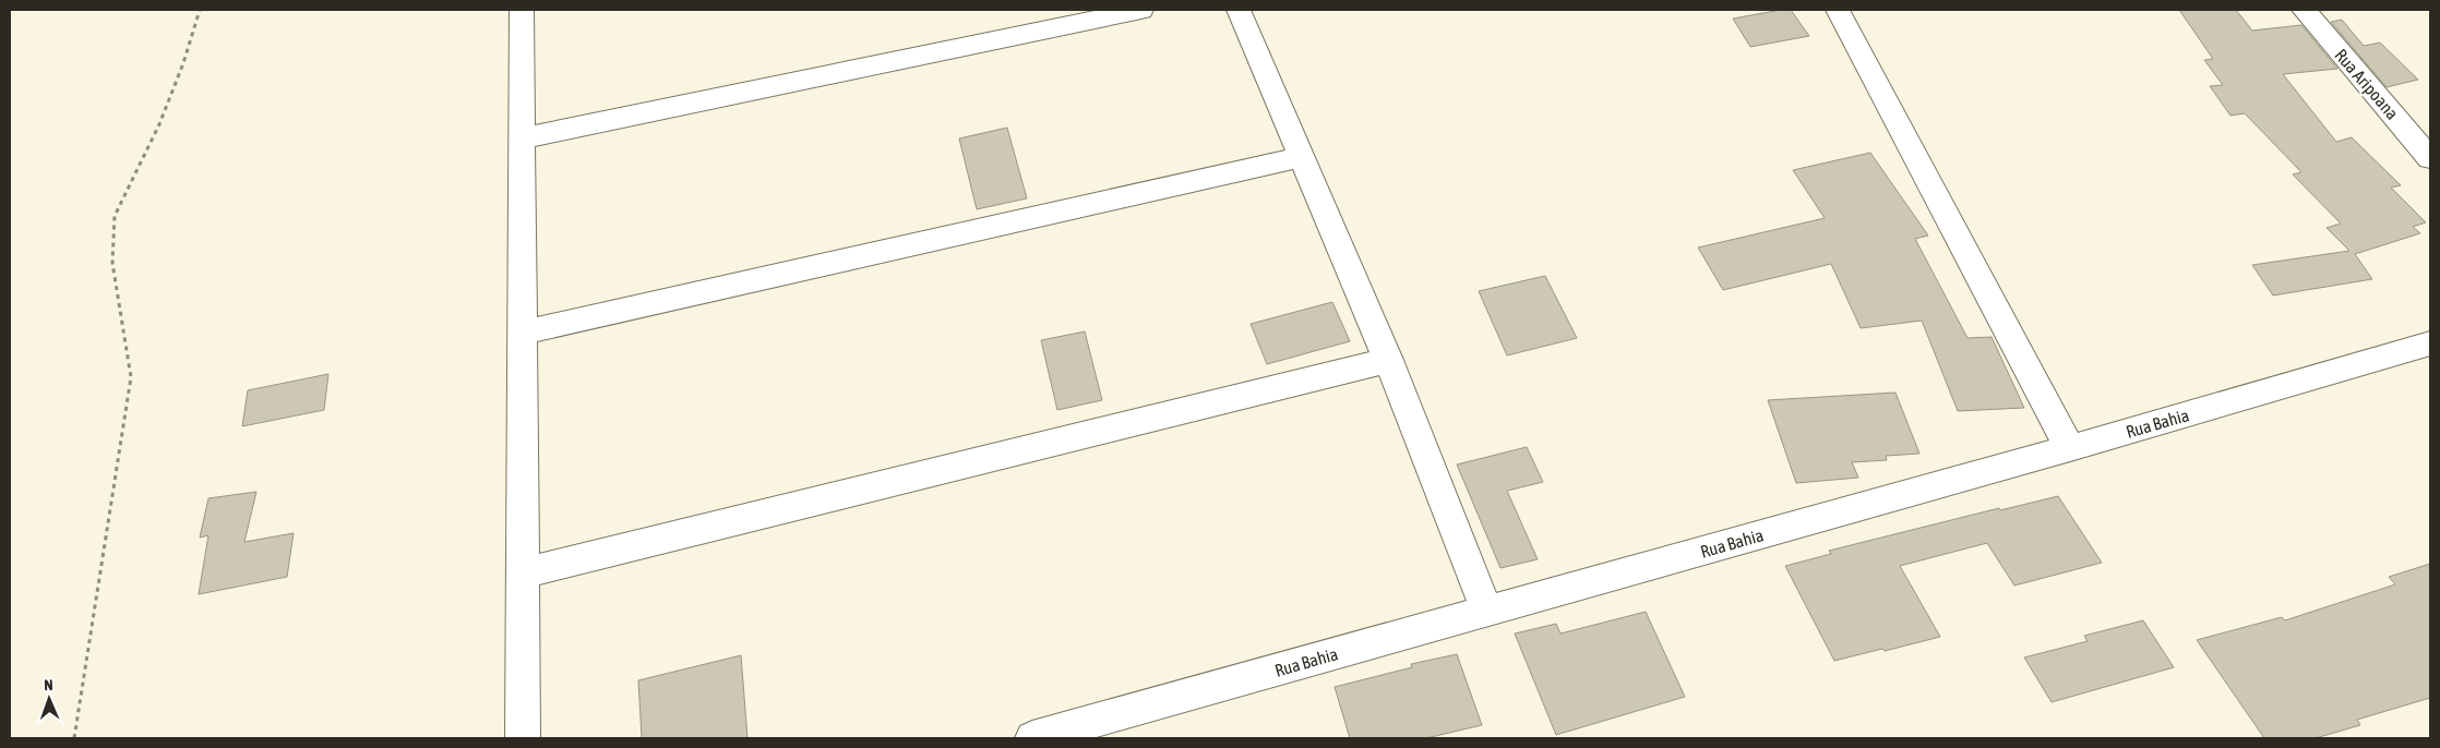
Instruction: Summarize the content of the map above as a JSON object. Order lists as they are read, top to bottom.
{
  "streets": {
    "street": ["Rua Aripoana", "Rua Bahia"]
  },
  "north": "top"
}
